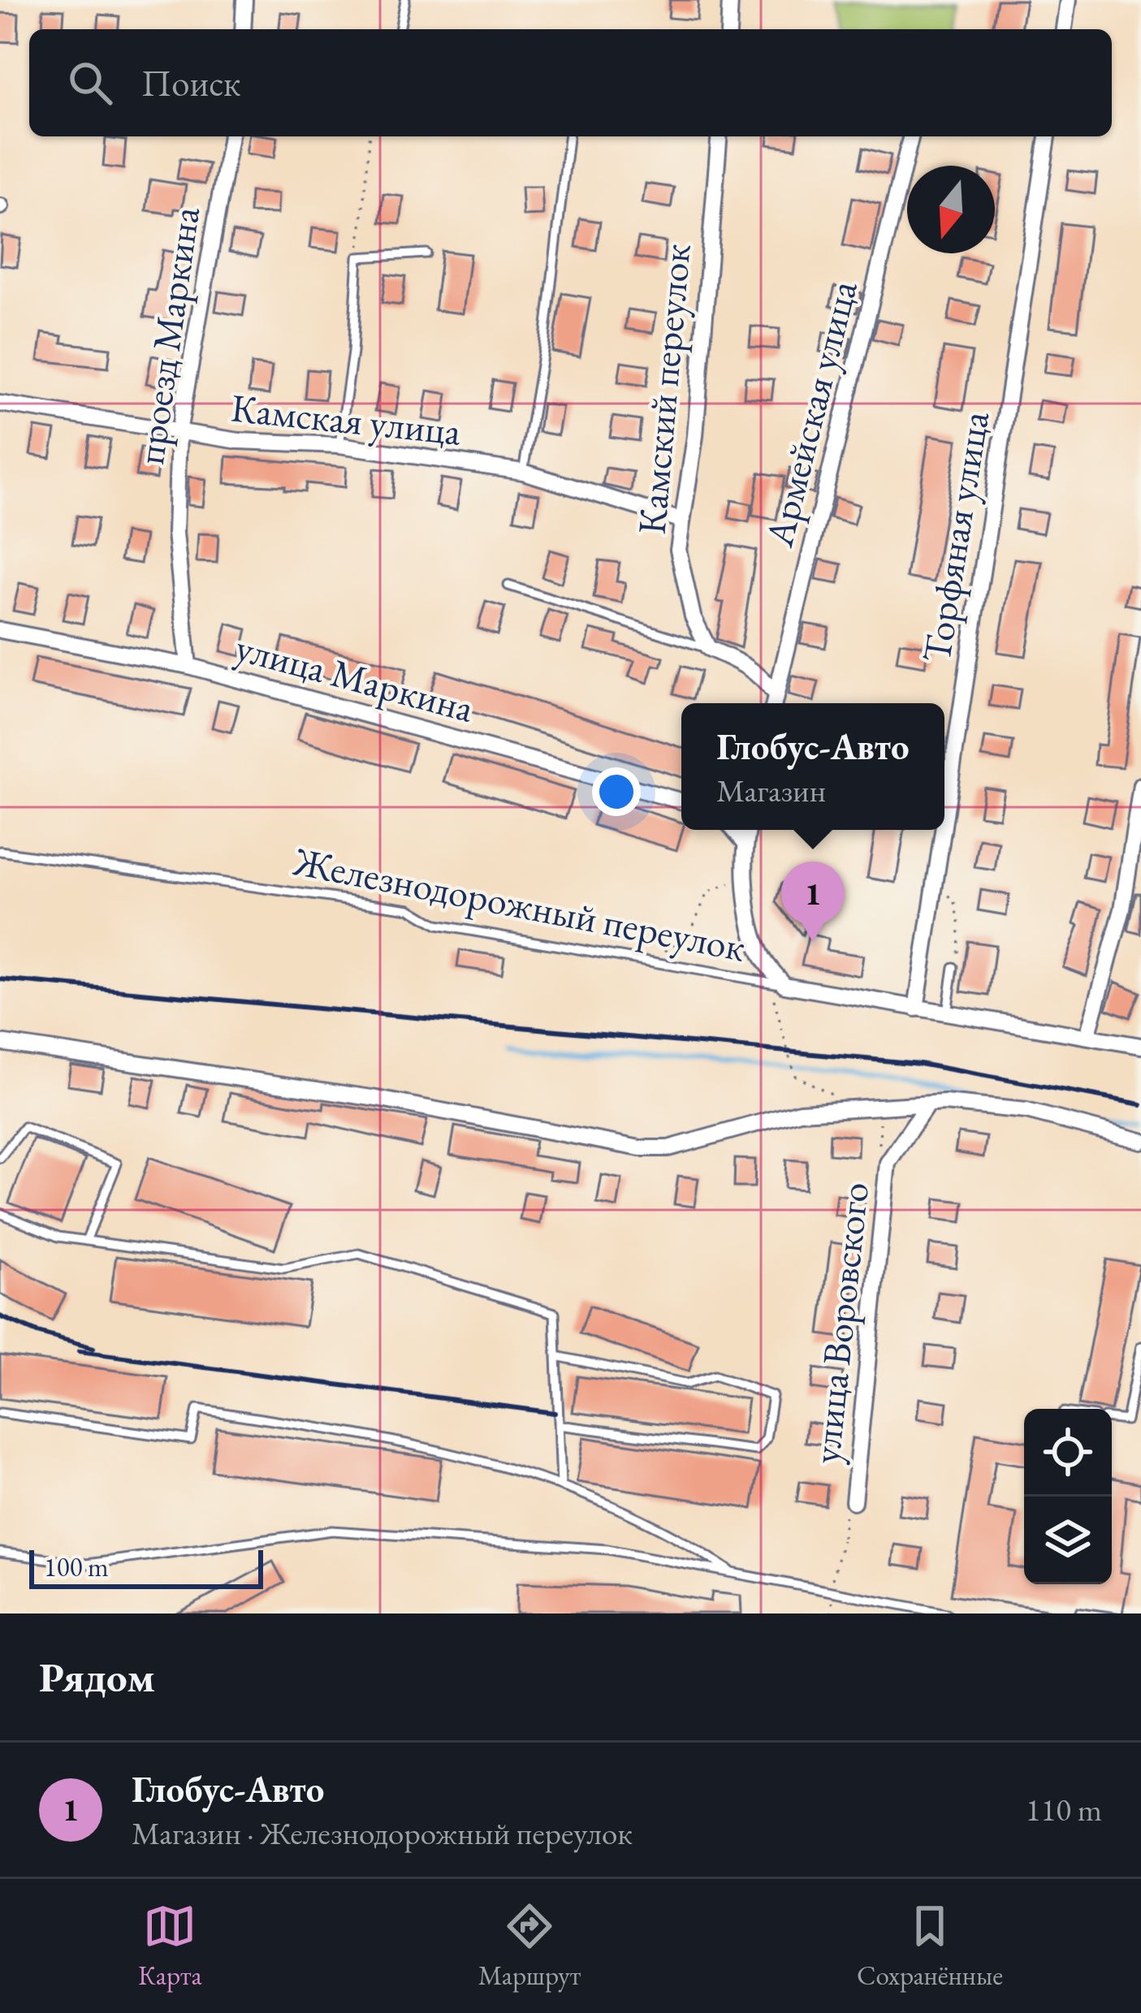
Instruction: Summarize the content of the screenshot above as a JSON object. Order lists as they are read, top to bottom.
{
  "streets": {
    "street": [
      "проезд Маркина",
      "Камский переулок",
      "Армейская улица",
      "Камская улица",
      "Торфяная улица",
      "улица Маркина",
      "Железнодорожный переулок",
      "улица Воровского"
    ]
  },
  "crossings": [
    ["проезд Маркина", "Камская улица"],
    ["проезд Маркина", "улица Маркина"],
    ["Камский переулок", "Камская улица"],
    ["Торфяная улица", "Железнодорожный переулок"]
  ],
  "scale_bar": "100 m",
  "north": "bottom",
  "page": {
    "search": "Поиск",
    "popup": ["Глобус-Авто", "Магазин"],
    "pins": "1",
    "scale": "100 m",
    "heading": "Рядом",
    "list": [
      {
        "mark": "1",
        "name": "Глобус-Авто",
        "note": "Магазин · Железнодорожный переулок",
        "value": "110 m"
      }
    ],
    "nav": ["Карта", "Маршрут", "Сохранённые"]
  }
}
